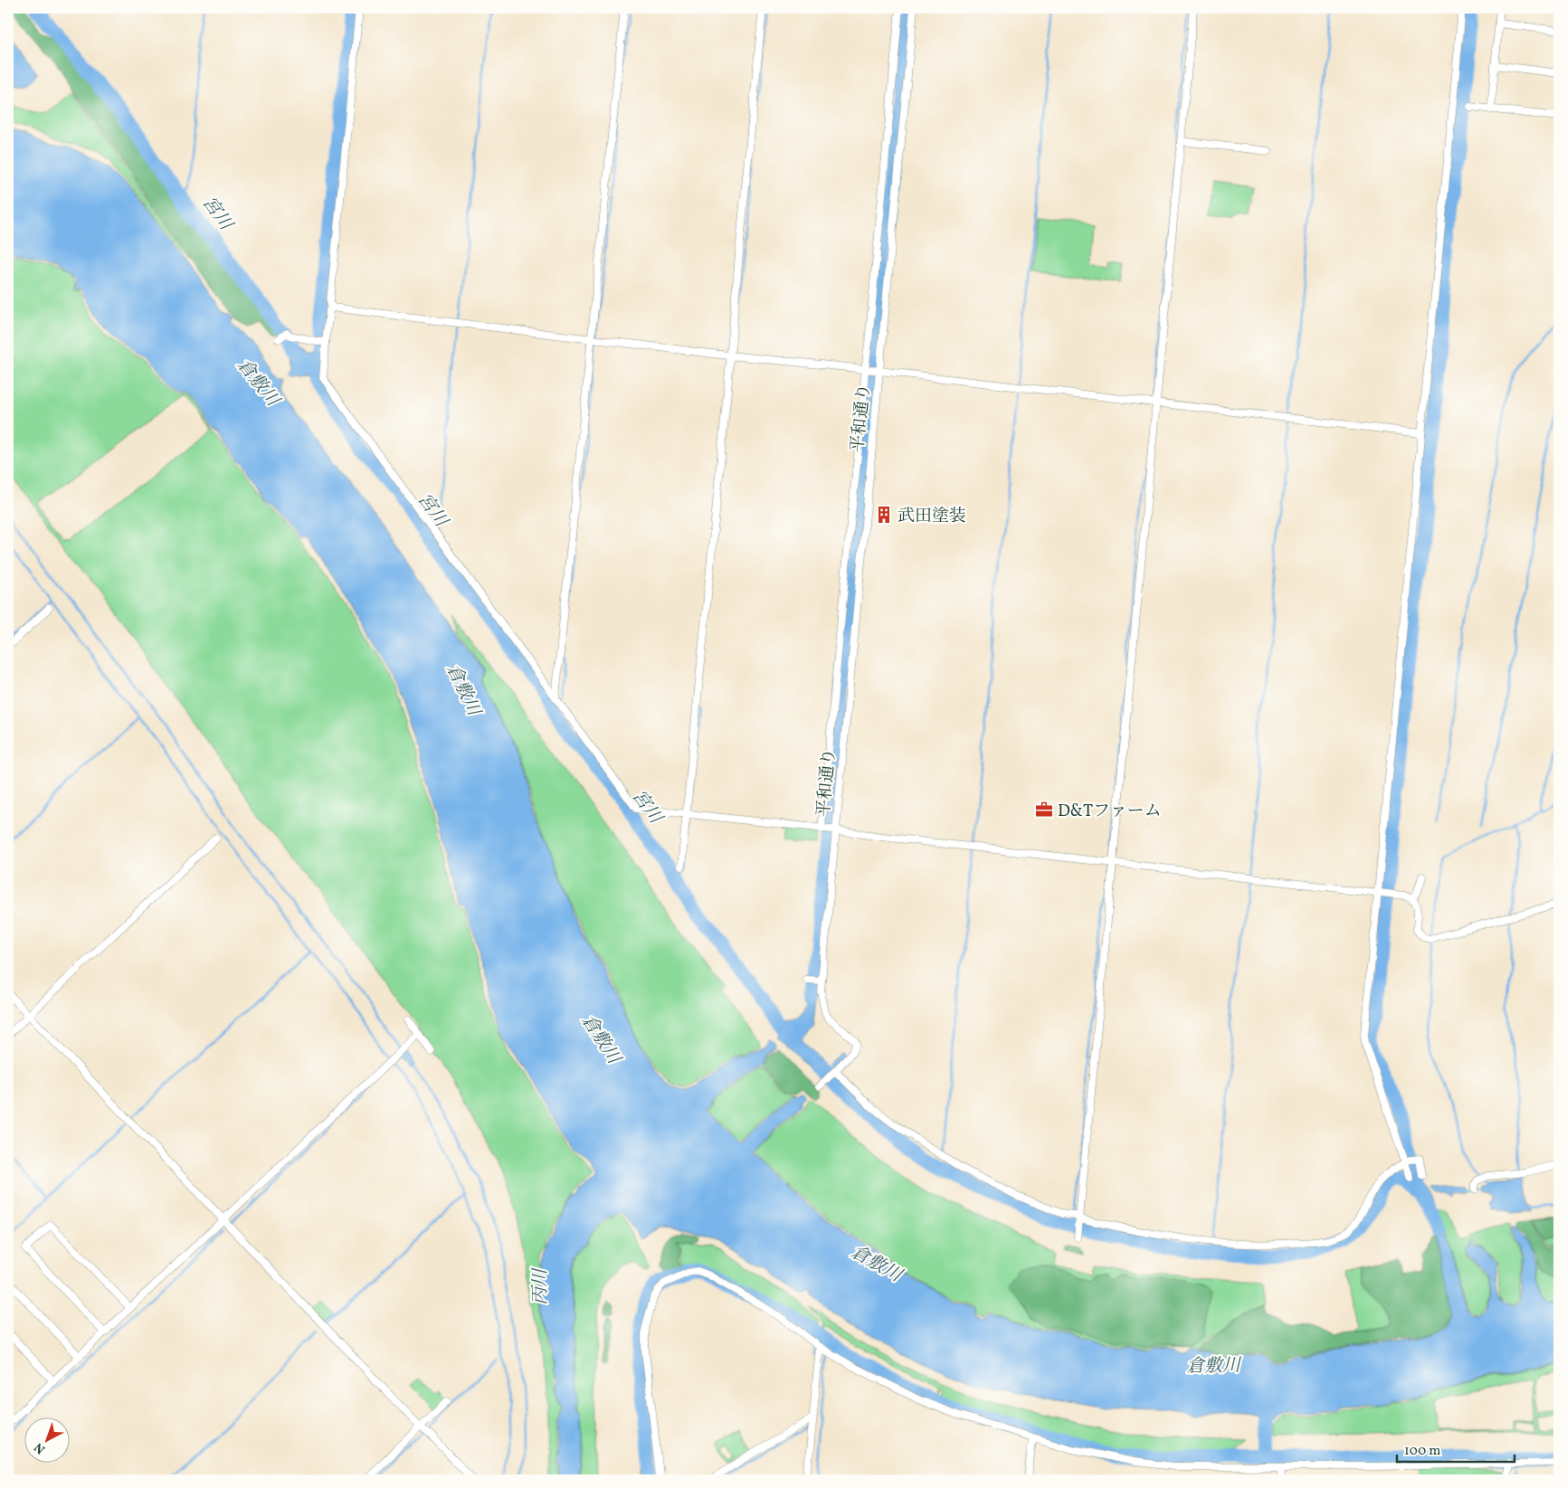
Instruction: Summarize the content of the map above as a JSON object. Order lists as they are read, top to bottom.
{
  "streets": {
    "street": ["平和通り"]
  },
  "water": ["宮川", "倉敷川", "丙川"],
  "places": {
    "building": ["武田塗装"],
    "office": ["D&Tファーム"]
  },
  "scale_bar": "100 m",
  "north": "bottom left"
}
